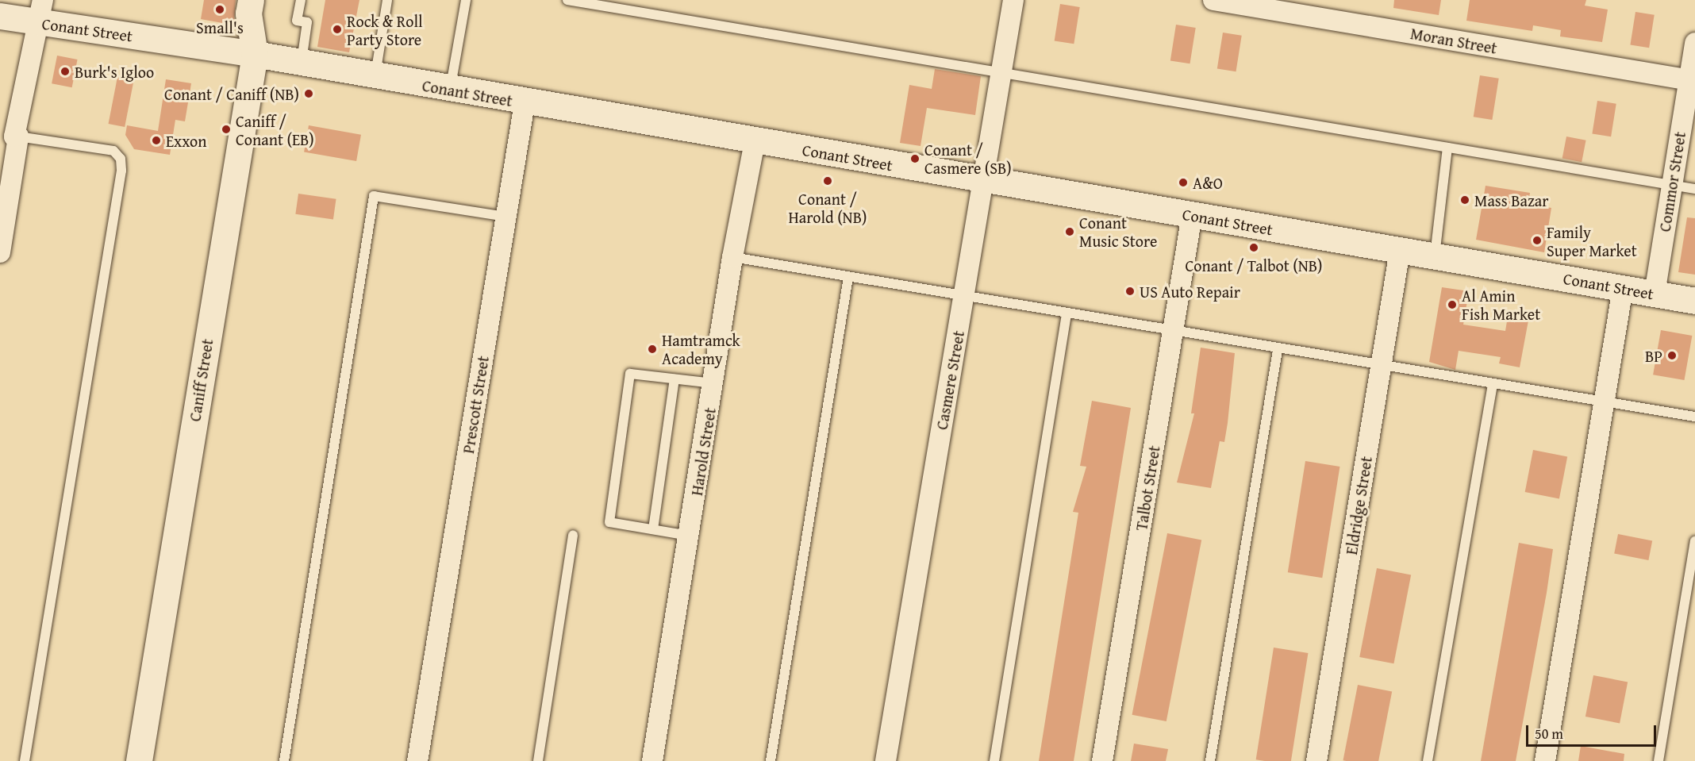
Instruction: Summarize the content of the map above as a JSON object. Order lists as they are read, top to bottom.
{
  "streets": {
    "main road": ["Conant Street", "Caniff Street"],
    "street": [
      "Moran Street",
      "Commor Street",
      "Casmere Street",
      "Prescott Street",
      "Harold Street",
      "Talbot Street",
      "Eldridge Street"
    ]
  },
  "crossings": [
    ["Conant Street", "Commor Street"],
    ["Conant Street", "Caniff Street"],
    ["Conant Street", "Casmere Street"],
    ["Conant Street", "Prescott Street"],
    ["Conant Street", "Harold Street"],
    ["Conant Street", "Talbot Street"],
    ["Conant Street", "Eldridge Street"],
    ["Moran Street", "Commor Street"]
  ],
  "places": [
    "Small's",
    "Rock & Roll Party Store",
    "Burk's Igloo",
    "Conant / Caniff (NB)",
    "Caniff / Conant (EB)",
    "Exxon",
    "Conant / Casmere (SB)",
    "Conant / Harold (NB)",
    "A&O",
    "Mass Bazar",
    "Conant Music Store",
    "Family Super Market",
    "Conant / Talbot (NB)",
    "US Auto Repair",
    "Al Amin Fish Market",
    "Hamtramck Academy",
    "BP"
  ],
  "scale_bar": "50 m"
}
